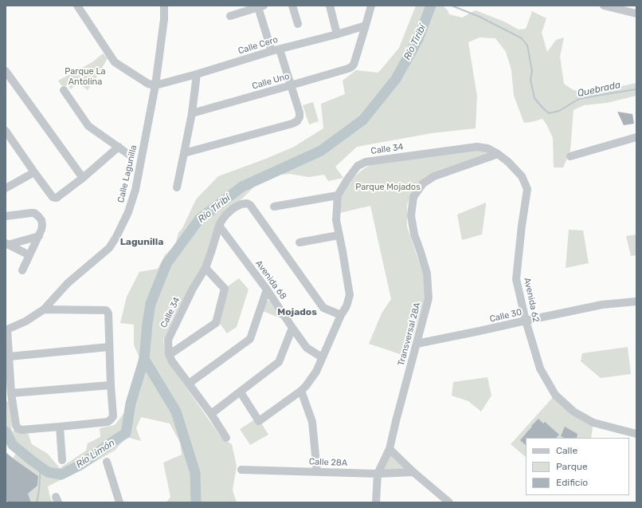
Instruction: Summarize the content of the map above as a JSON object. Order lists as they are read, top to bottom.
{
  "streets": {
    "street": [
      "Calle Cero",
      "Calle Uno",
      "Calle 34",
      "Calle Lagunilla",
      "Avenida 68",
      "Avenida 62",
      "Calle 30",
      "Transversal 28A",
      "Calle 28A"
    ]
  },
  "crossings": [
    ["Calle Cero", "Calle Uno"],
    ["Calle Cero", "Calle Lagunilla"],
    ["Calle 34", "Avenida 68"],
    ["Calle 34", "Avenida 62"],
    ["Calle 34", "Transversal 28A"],
    ["Avenida 62", "Calle 30"],
    ["Calle 30", "Transversal 28A"],
    ["Transversal 28A", "Calle 28A"]
  ],
  "districts": ["Lagunilla", "Mojados"],
  "water": ["Río Tiribí", "Quebrada", "Río Limón"],
  "parks": ["Parque La Antolina", "Parque Mojados"],
  "legend": ["Calle", "Parque", "Edificio"]
}
